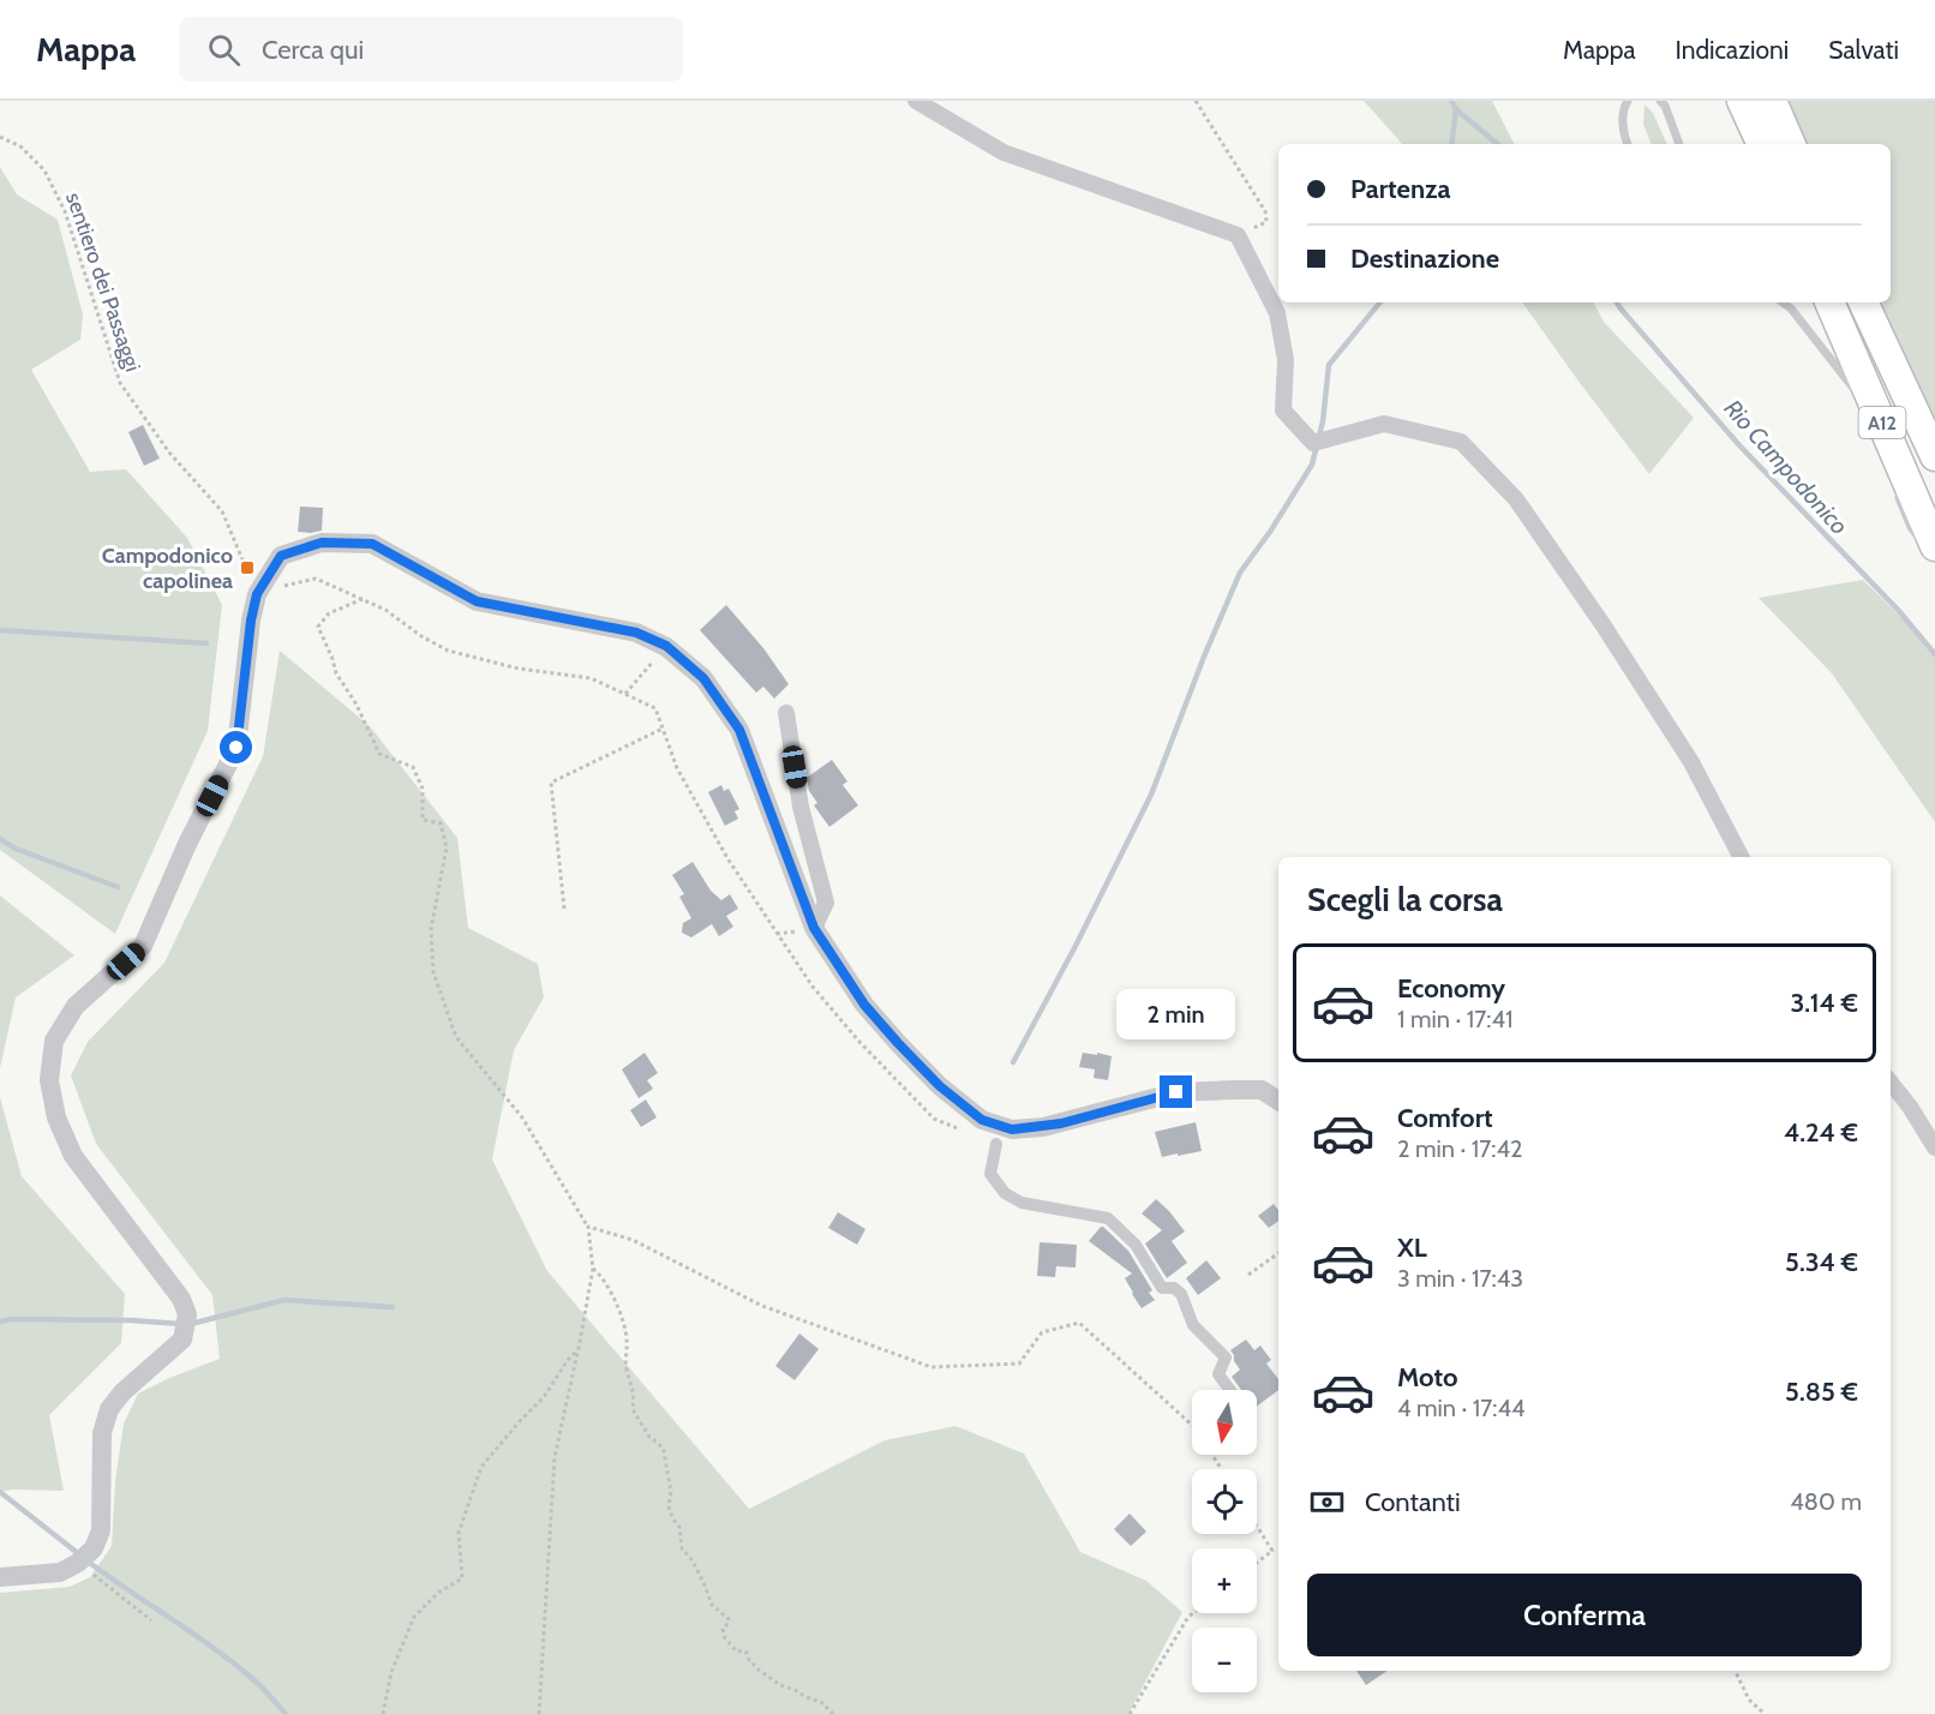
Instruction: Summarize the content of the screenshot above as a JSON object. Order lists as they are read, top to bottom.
{
  "streets": {
    "highway": ["A12"],
    "path": ["sentiero dei Passaggi"]
  },
  "water": ["Rio Campodonico"],
  "places": {
    "transit": ["Campodonico capolinea"]
  },
  "north": "bottom",
  "page": {
    "header": "Mappa",
    "search": "Cerca qui",
    "nav": ["Mappa", "Indicazioni", "Salvati"],
    "banner": ["Partenza", "Destinazione"],
    "heading": "Scegli la corsa",
    "list": [
      {
        "name": "Economy",
        "note": "1 min · 17:41",
        "value": "3.14 €"
      },
      {
        "name": "Comfort",
        "note": "2 min · 17:42",
        "value": "4.24 €"
      },
      {
        "name": "XL",
        "note": "3 min · 17:43",
        "value": "5.34 €"
      },
      {
        "name": "Moto",
        "note": "4 min · 17:44",
        "value": "5.85 €"
      }
    ],
    "bubble": "2 min",
    "map_buttons": ["+", "−"],
    "pay": ["Contanti", "480 m"],
    "buttons": "Conferma"
  }
}
